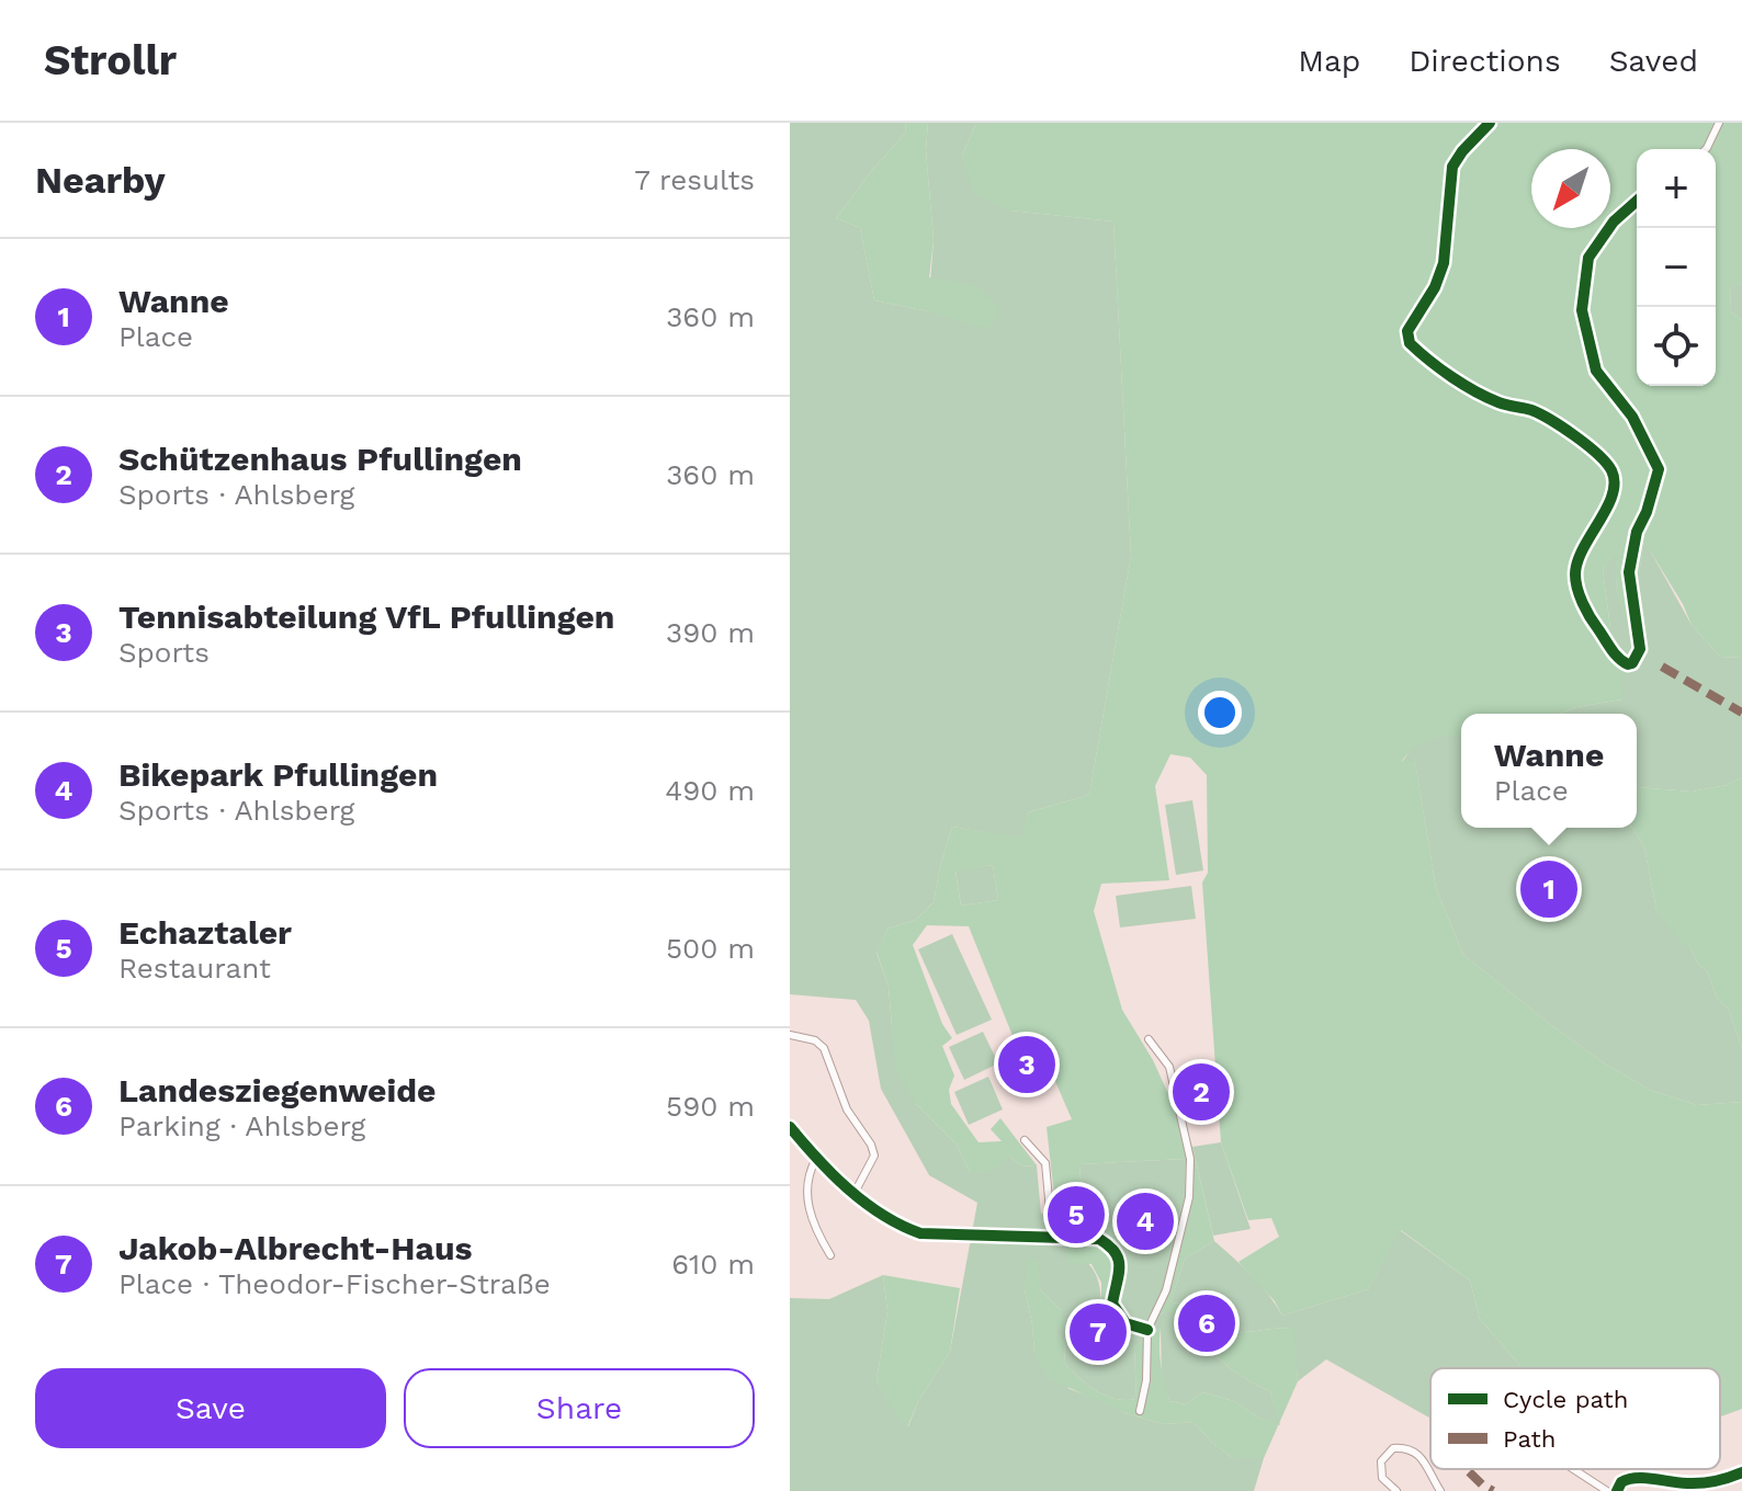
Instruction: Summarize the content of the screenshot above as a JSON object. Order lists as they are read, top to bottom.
{
  "legend": ["Cycle path", "Path"],
  "north": "bottom left",
  "page": {
    "header": "Strollr",
    "nav": ["Map", "Directions", "Saved"],
    "heading": ["Nearby", "7 results"],
    "map_buttons": ["+", "−"],
    "list": [
      {
        "mark": "1",
        "name": "Wanne",
        "note": "Place",
        "value": "360 m"
      },
      {
        "mark": "2",
        "name": "Schützenhaus Pfullingen",
        "note": "Sports · Ahlsberg",
        "value": "360 m"
      },
      {
        "mark": "3",
        "name": "Tennisabteilung VfL Pfullingen",
        "note": "Sports",
        "value": "390 m"
      },
      {
        "mark": "4",
        "name": "Bikepark Pfullingen",
        "note": "Sports · Ahlsberg",
        "value": "490 m"
      },
      {
        "mark": "5",
        "name": "Echaztaler",
        "note": "Restaurant",
        "value": "500 m"
      },
      {
        "mark": "6",
        "name": "Landesziegenweide",
        "note": "Parking · Ahlsberg",
        "value": "590 m"
      },
      {
        "mark": "7",
        "name": "Jakob-Albrecht-Haus",
        "note": "Place · Theodor-Fischer-Straße",
        "value": "610 m"
      }
    ],
    "popup": ["Wanne", "Place"],
    "pins": [
      "1",
      "3",
      "2",
      "5",
      "4",
      "6",
      "7"
    ],
    "buttons": ["Save", "Share"]
  }
}
